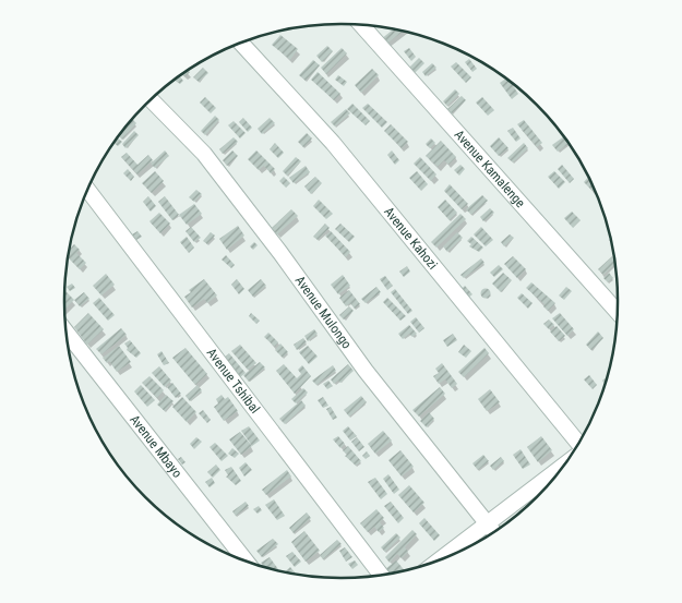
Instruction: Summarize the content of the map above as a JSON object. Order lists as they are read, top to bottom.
{
  "streets": {
    "street": [
      "Avenue Kamalenge",
      "Avenue Kahozi",
      "Avenue Mulongo",
      "Avenue Tshibal",
      "Avenue Mbayo"
    ]
  }
}
